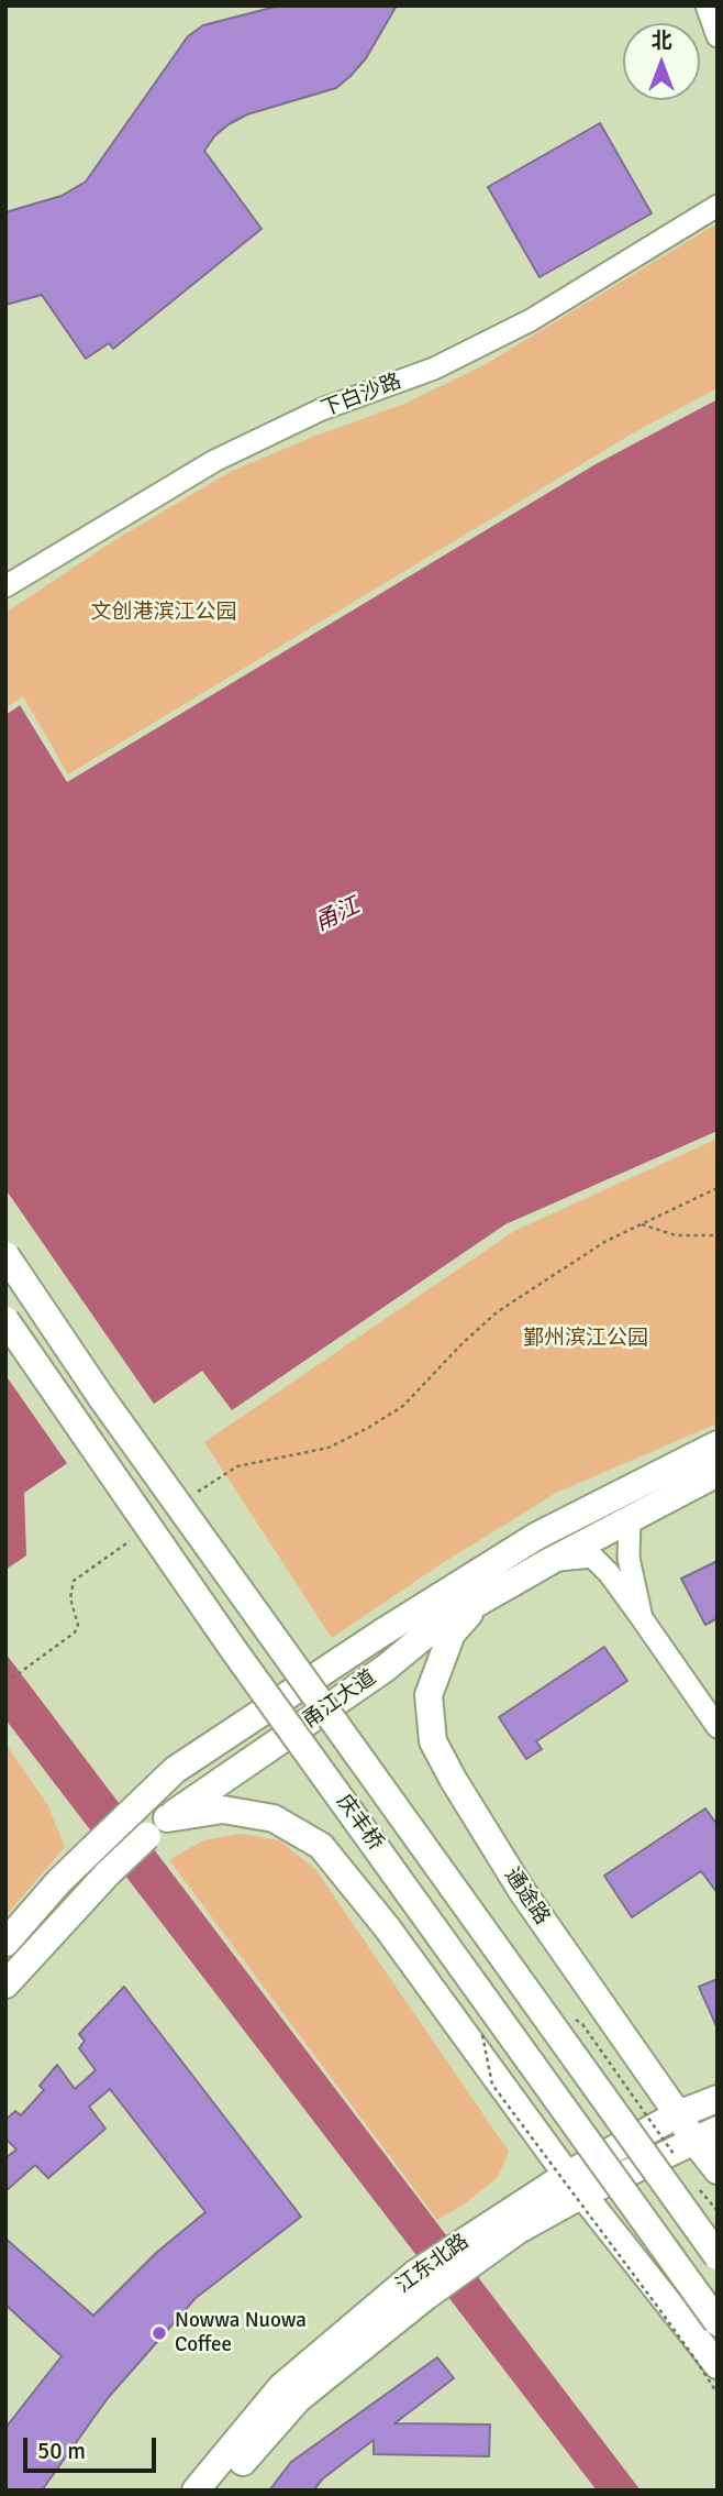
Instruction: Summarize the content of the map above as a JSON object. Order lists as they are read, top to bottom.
{
  "streets": {
    "main road": [
      "甬江大道",
      "庆丰桥",
      "通途路",
      "江东北路"
    ],
    "street": ["下白沙路"]
  },
  "crossings": [
    ["甬江大道", "通途路"],
    ["通途路", "江东北路"]
  ],
  "water": ["甬江"],
  "parks": ["文创港滨江公园", "鄞州滨江公园"],
  "places": ["Nowwa Nuowa Coffee"],
  "scale_bar": "50 m",
  "north": "top"
}
